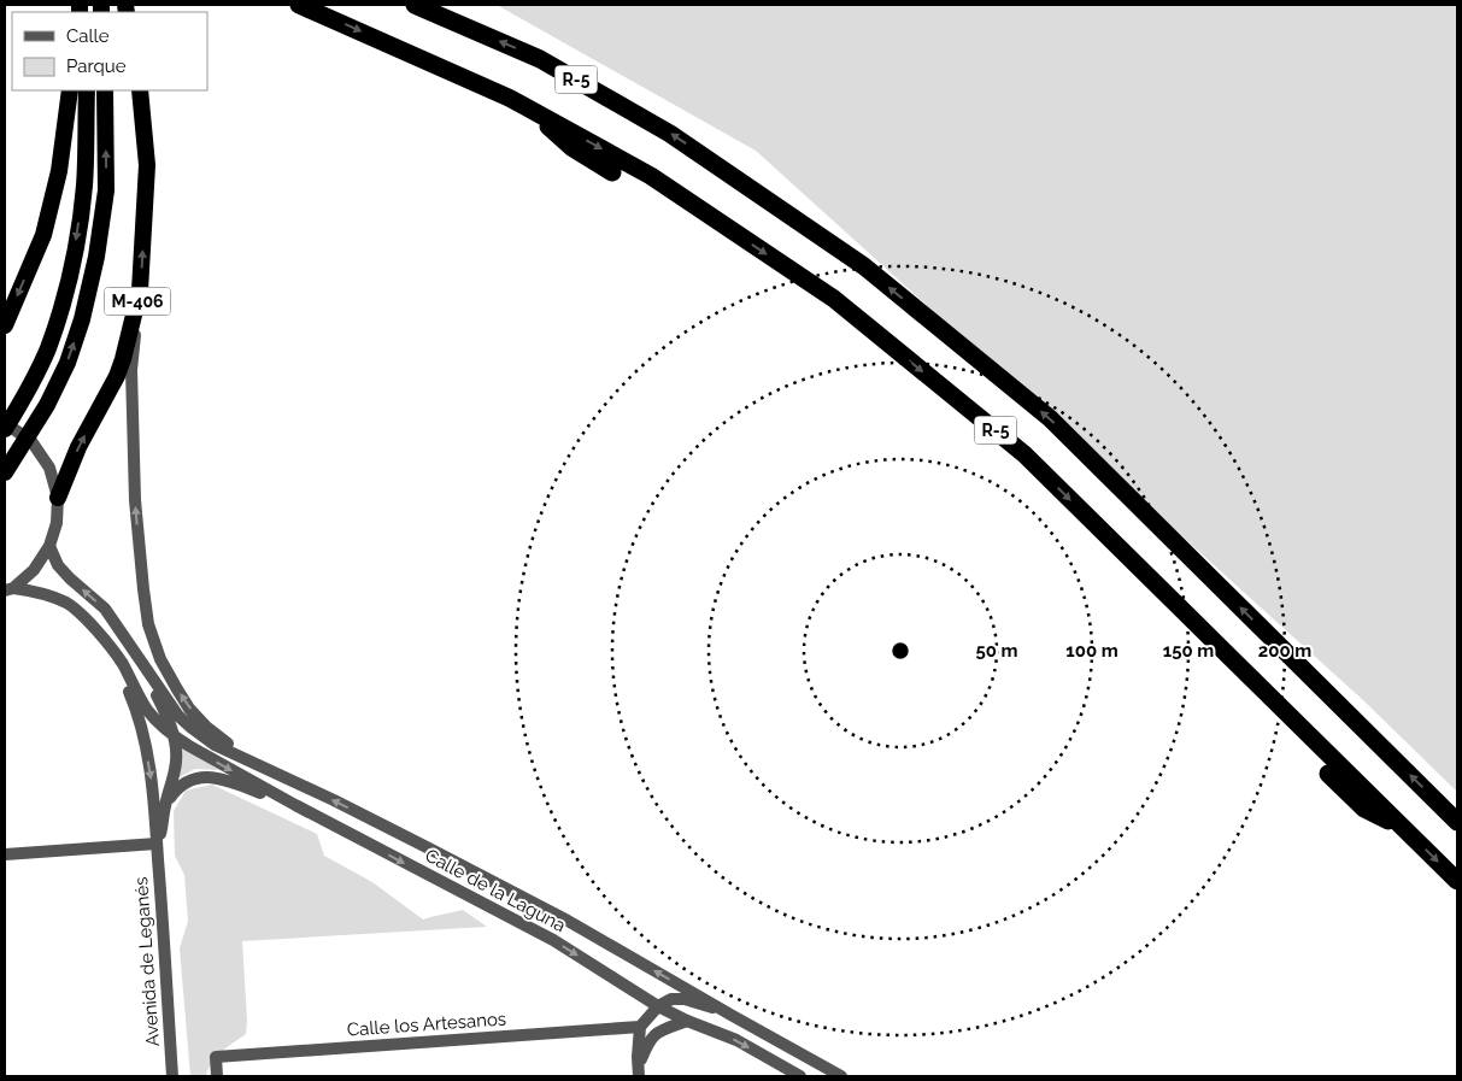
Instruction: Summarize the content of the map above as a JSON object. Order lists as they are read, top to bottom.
{
  "streets": {
    "highway": ["R-5", "M-406"],
    "street": ["Calle de la Laguna", "Avenida de Leganés", "Calle los Artesanos"]
  },
  "crossings": [
    ["Calle de la Laguna", "Avenida de Leganés"]
  ],
  "legend": ["Calle", "Parque"],
  "rings": [
    "50 m",
    "100 m",
    "150 m",
    "200 m"
  ]
}
